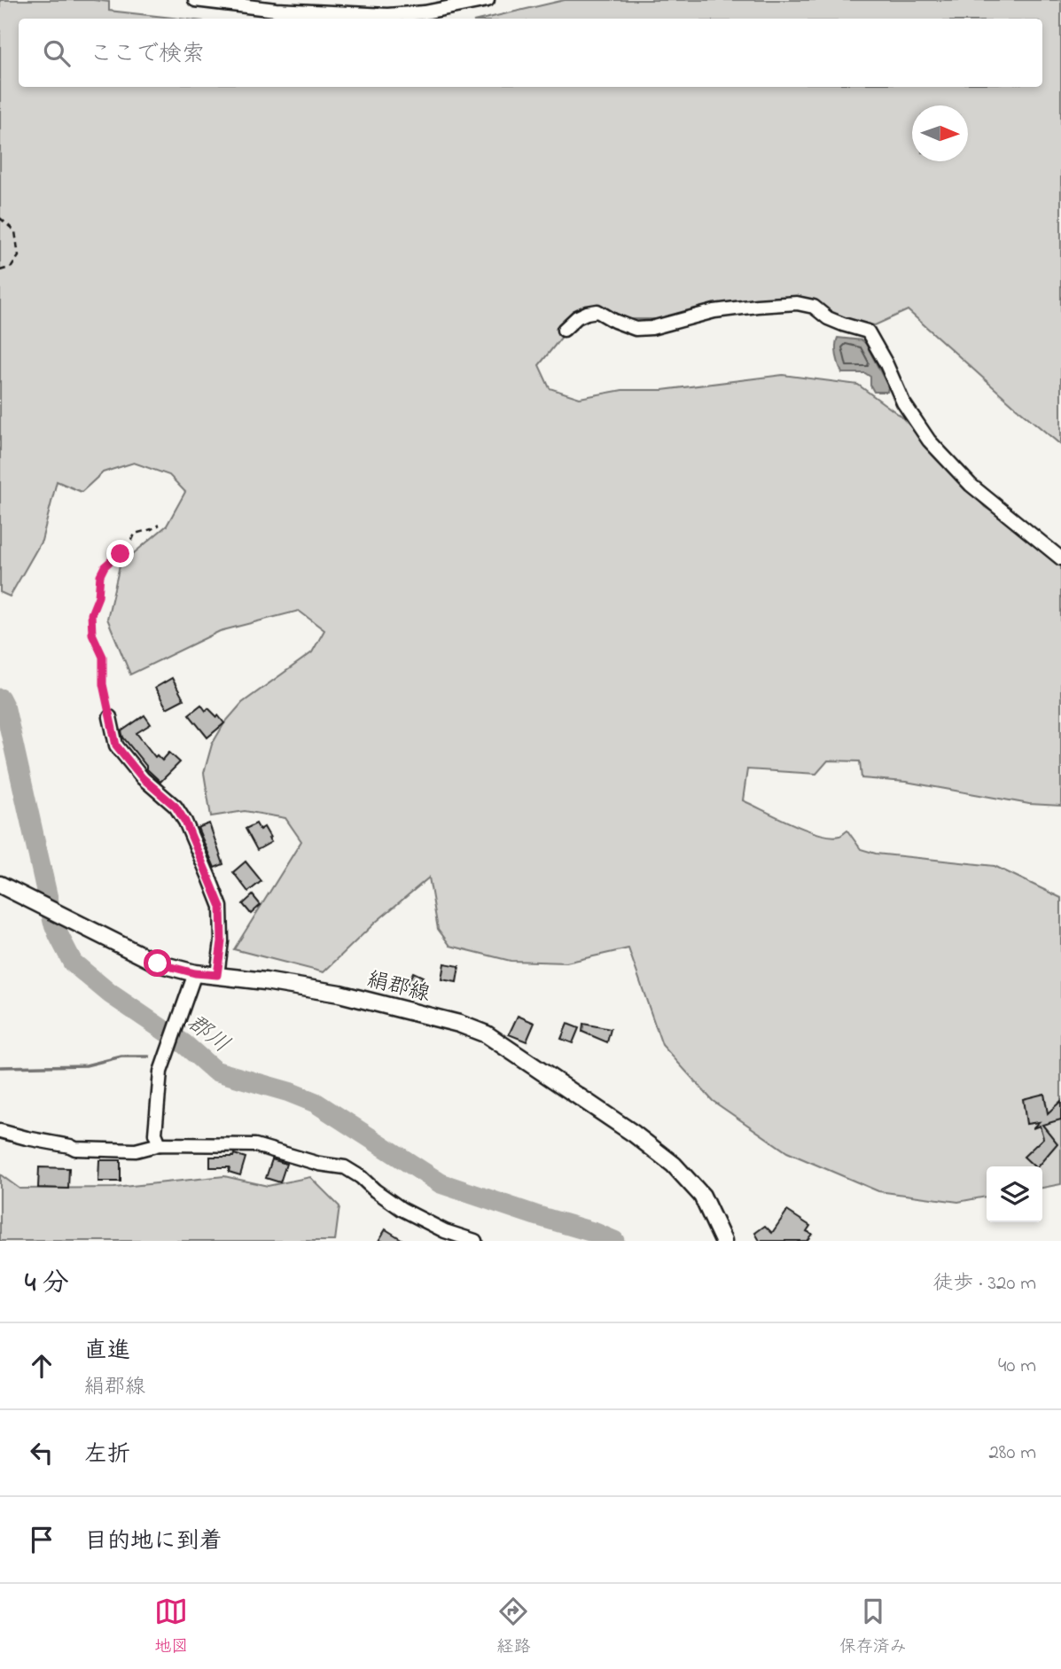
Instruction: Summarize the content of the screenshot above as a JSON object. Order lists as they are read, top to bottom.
{
  "streets": {
    "main road": ["絹郡線"]
  },
  "water": ["郡川"],
  "north": "right",
  "page": {
    "search": "ここで検索",
    "heading": ["4 分", "徒歩 · 320 m"],
    "list": [
      ["直進", "絹郡線", "40 m"],
      ["左折", "280 m"],
      "目的地に到着"
    ],
    "nav": ["地図", "経路", "保存済み"]
  }
}
